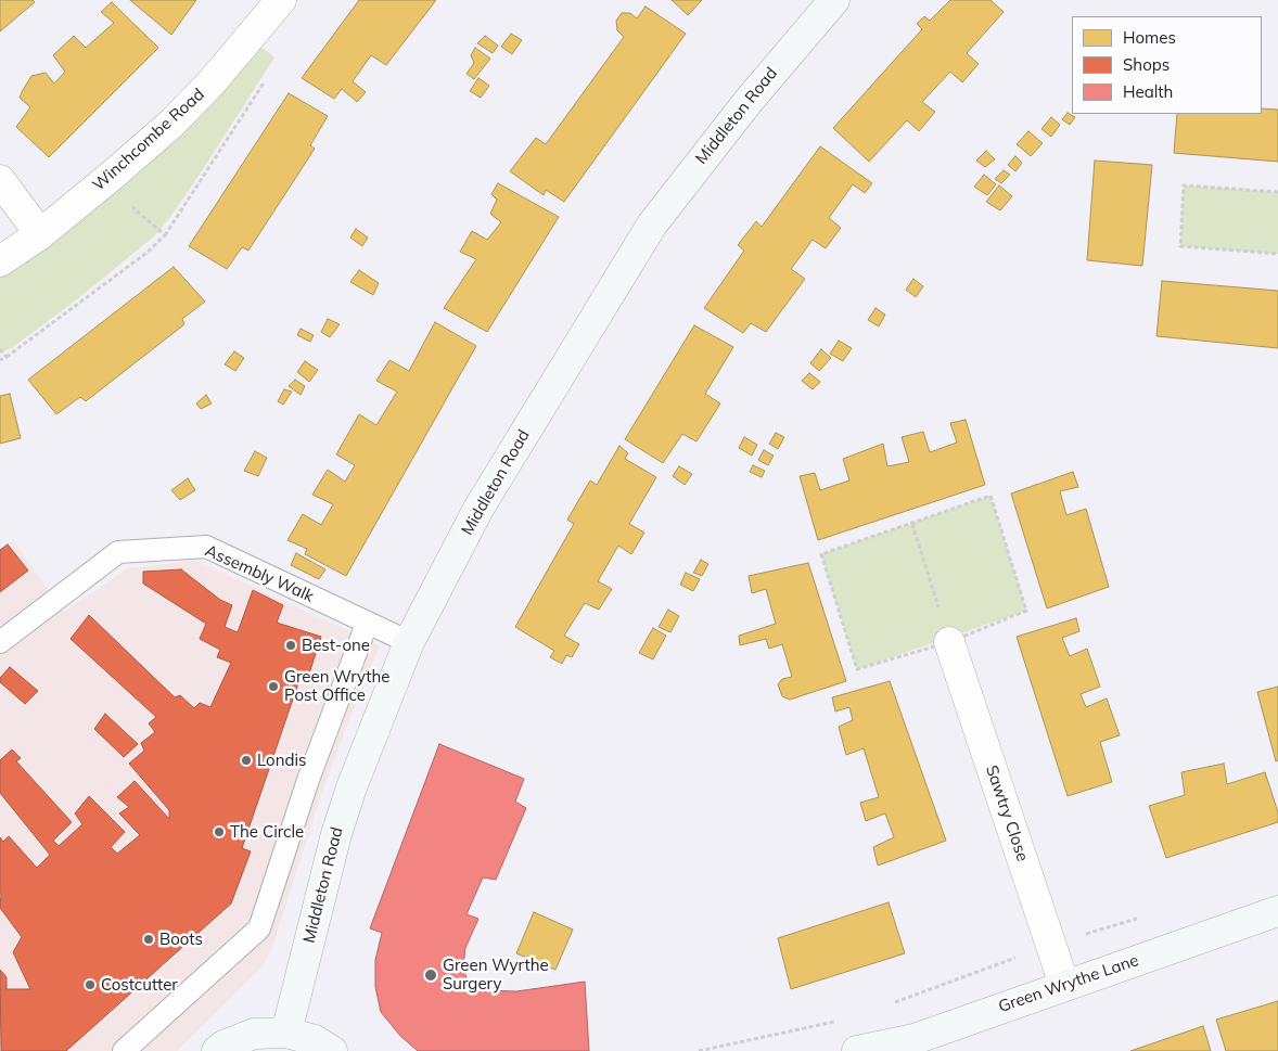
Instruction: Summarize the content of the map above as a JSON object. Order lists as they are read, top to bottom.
{
  "streets": {
    "street": [
      "Middleton Road",
      "Winchcombe Road",
      "Sawtry Close",
      "Green Wrythe Lane"
    ],
    "lane": ["Assembly Walk"]
  },
  "crossings": [
    ["Middleton Road", "Assembly Walk"],
    ["Sawtry Close", "Green Wrythe Lane"]
  ],
  "places": [
    "Best-one",
    "Green Wrythe Post Office",
    "Londis",
    "The Circle",
    "Boots",
    "Green Wyrthe Surgery",
    "Costcutter"
  ],
  "legend": ["Homes", "Shops", "Health"]
}
